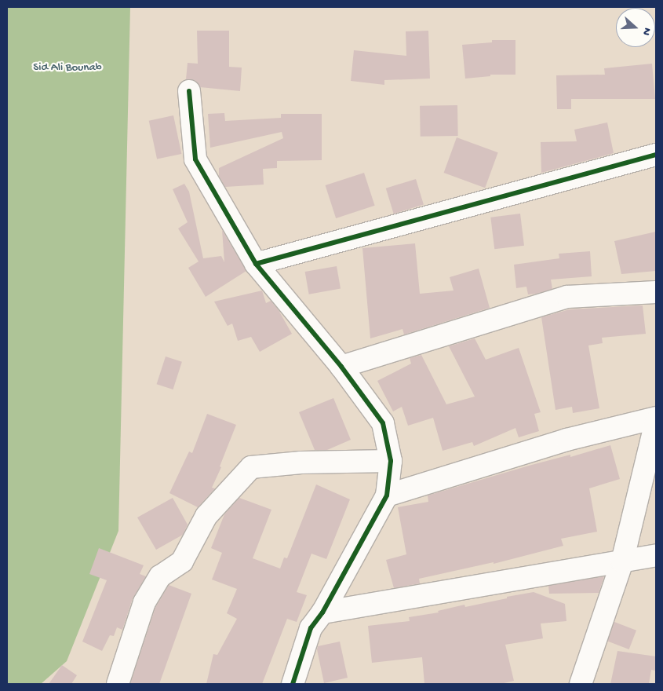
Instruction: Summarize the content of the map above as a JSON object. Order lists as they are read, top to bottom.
{
  "parks": ["Sid Ali Bounab"],
  "north": "right"
}
